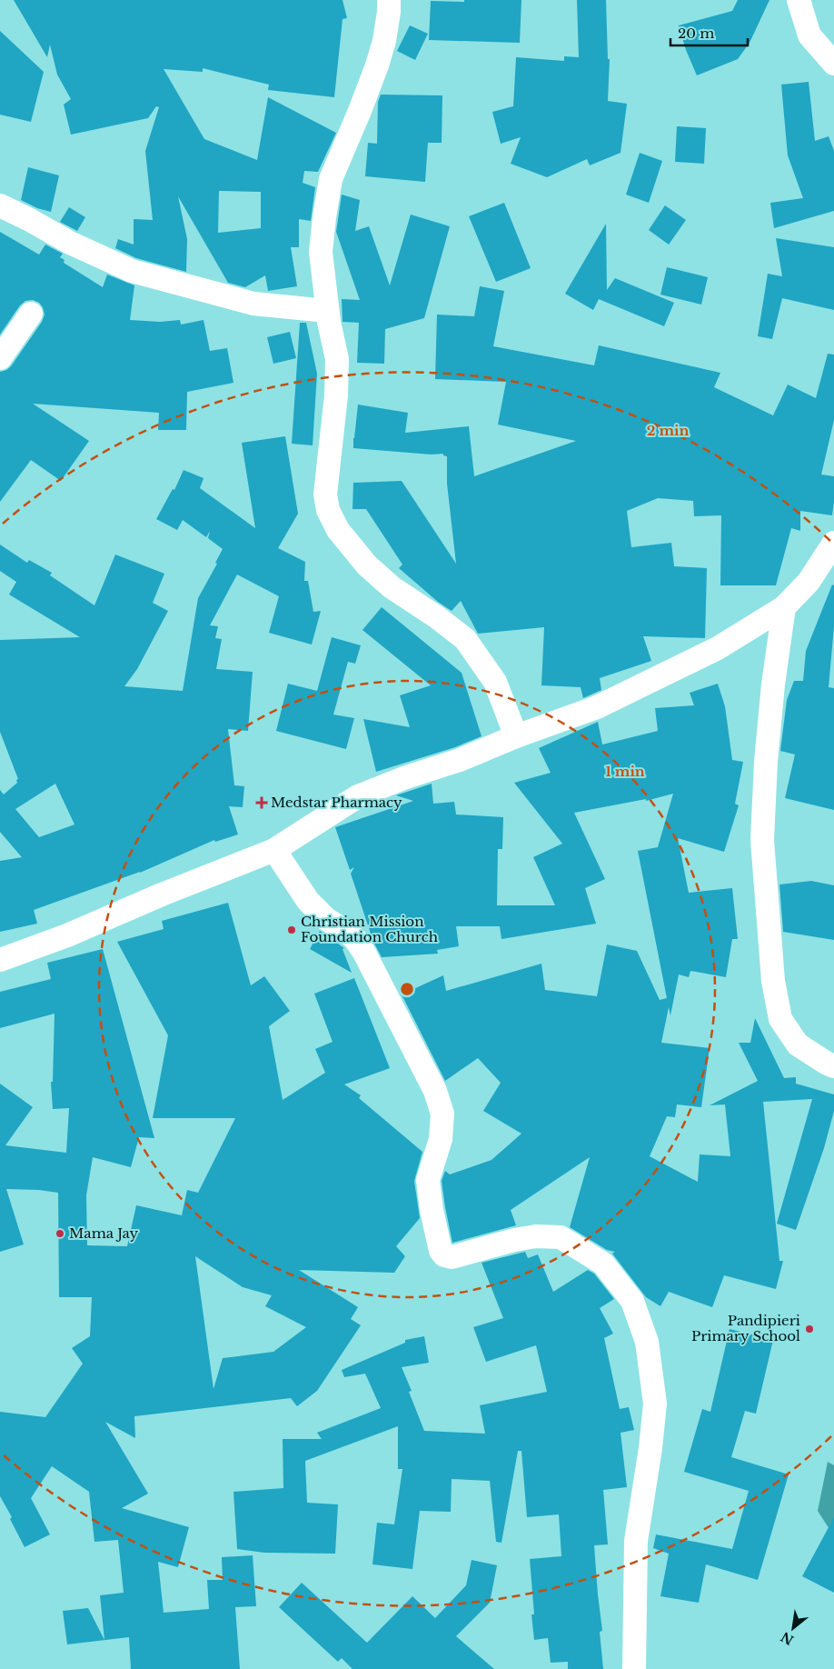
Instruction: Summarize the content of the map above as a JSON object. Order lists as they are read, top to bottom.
{
  "places": {
    "health": ["Medstar Pharmacy"],
    "other": ["Christian Mission Foundation Church", "Mama Jay", "Pandipieri Primary School"]
  },
  "scale_bar": "20 m",
  "north": "bottom left",
  "rings": ["2 min", "1 min"]
}
